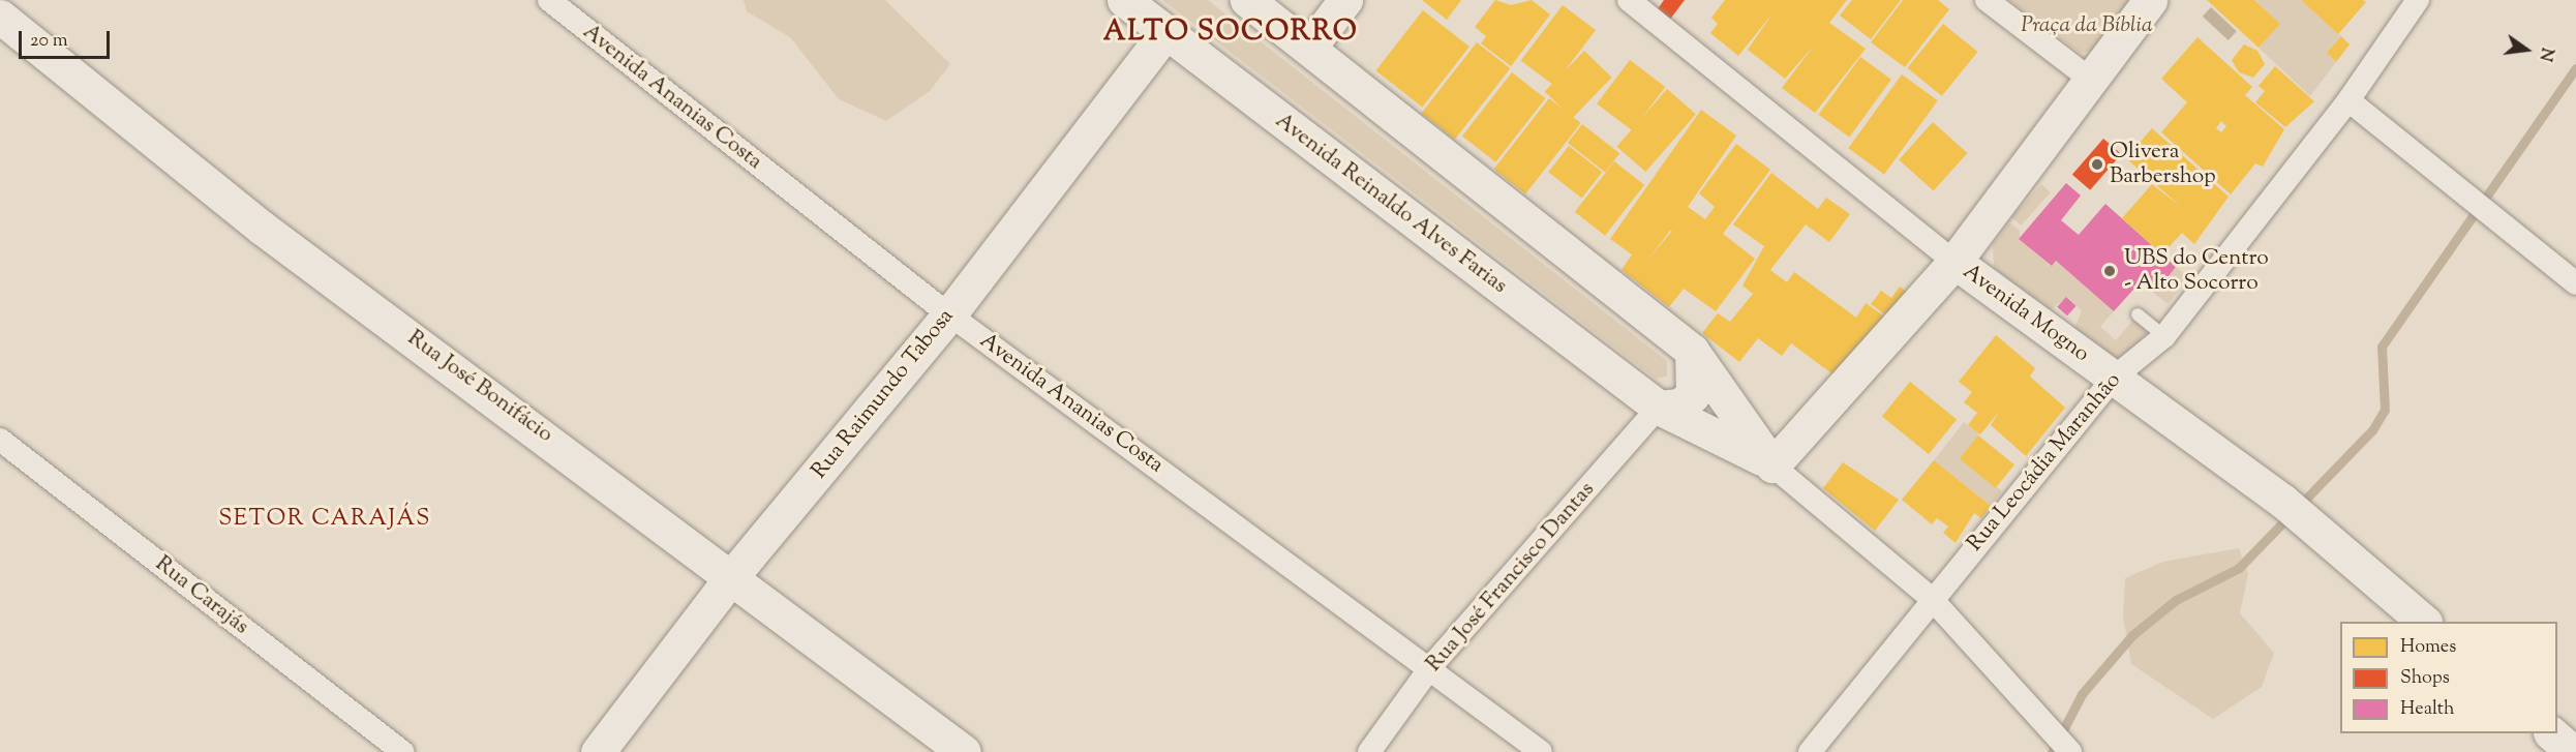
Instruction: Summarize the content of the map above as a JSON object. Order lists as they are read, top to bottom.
{
  "streets": {
    "street": [
      "Avenida Ananias Costa",
      "Avenida Reinaldo Alves Farias",
      "Avenida Mogno",
      "Rua José Bonifácio",
      "Rua Raimundo Tabosa",
      "Rua Leocádia Maranhão",
      "Rua José Francisco Dantas",
      "Rua Carajás"
    ]
  },
  "crossings": [
    ["Avenida Ananias Costa", "Rua Raimundo Tabosa"],
    ["Avenida Ananias Costa", "Rua José Francisco Dantas"],
    ["Avenida Reinaldo Alves Farias", "Rua Raimundo Tabosa"],
    ["Avenida Reinaldo Alves Farias", "Rua Leocádia Maranhão"],
    ["Avenida Reinaldo Alves Farias", "Rua José Francisco Dantas"],
    ["Avenida Mogno", "Rua Leocádia Maranhão"],
    ["Rua José Bonifácio", "Rua Raimundo Tabosa"]
  ],
  "districts": ["ALTO SOCORRO", "SETOR CARAJÁS"],
  "parks": ["Praça da Bíblia"],
  "places": ["Olivera Barbershop", "UBS do Centro - Alto Socorro"],
  "legend": ["Homes", "Shops", "Health"],
  "scale_bar": "20 m",
  "north": "right"
}
